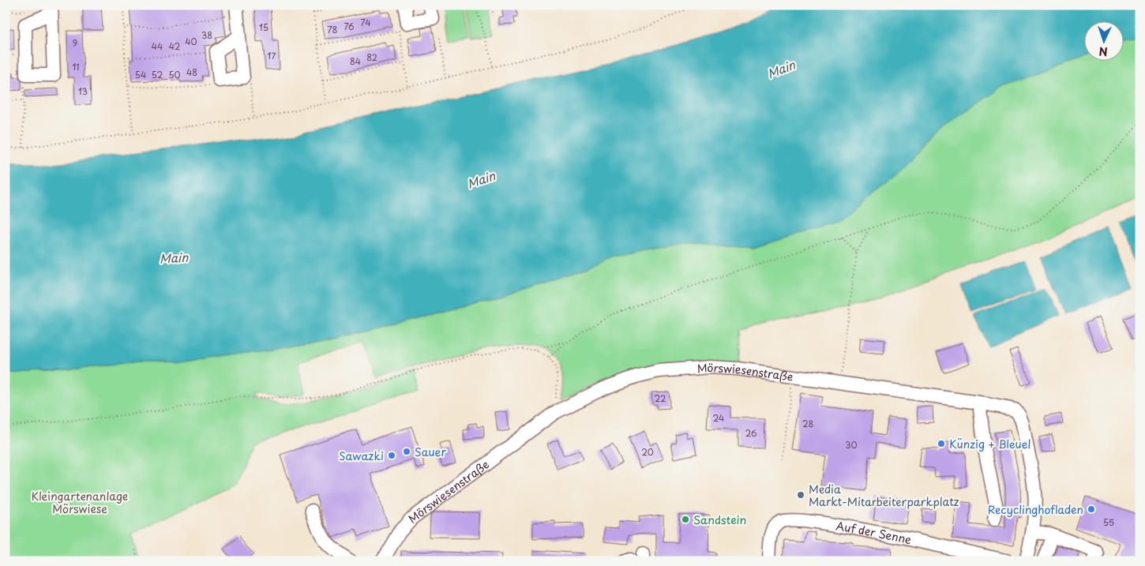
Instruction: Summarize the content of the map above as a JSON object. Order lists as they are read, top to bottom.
{
  "streets": {
    "street": ["Mörswiesenstraße", "Auf der Senne"]
  },
  "water": ["Main"],
  "parks": ["Kleingartenanlage Mörswiese"],
  "places": [
    "Künzig + Bleuel",
    "Sauer",
    "Sawazki",
    "Media Markt-Mitarbeiterparkplatz",
    "Recyclinghofladen",
    "Sandstein"
  ],
  "house_numbers": [
    "74",
    "76",
    "15",
    "78",
    "38",
    "40",
    "9",
    "44",
    "42",
    "17",
    "82",
    "84",
    "11",
    "48",
    "54",
    "52",
    "50",
    "13",
    "22",
    "24",
    "28",
    "26",
    "30",
    "20",
    "55"
  ],
  "north": "bottom"
}
